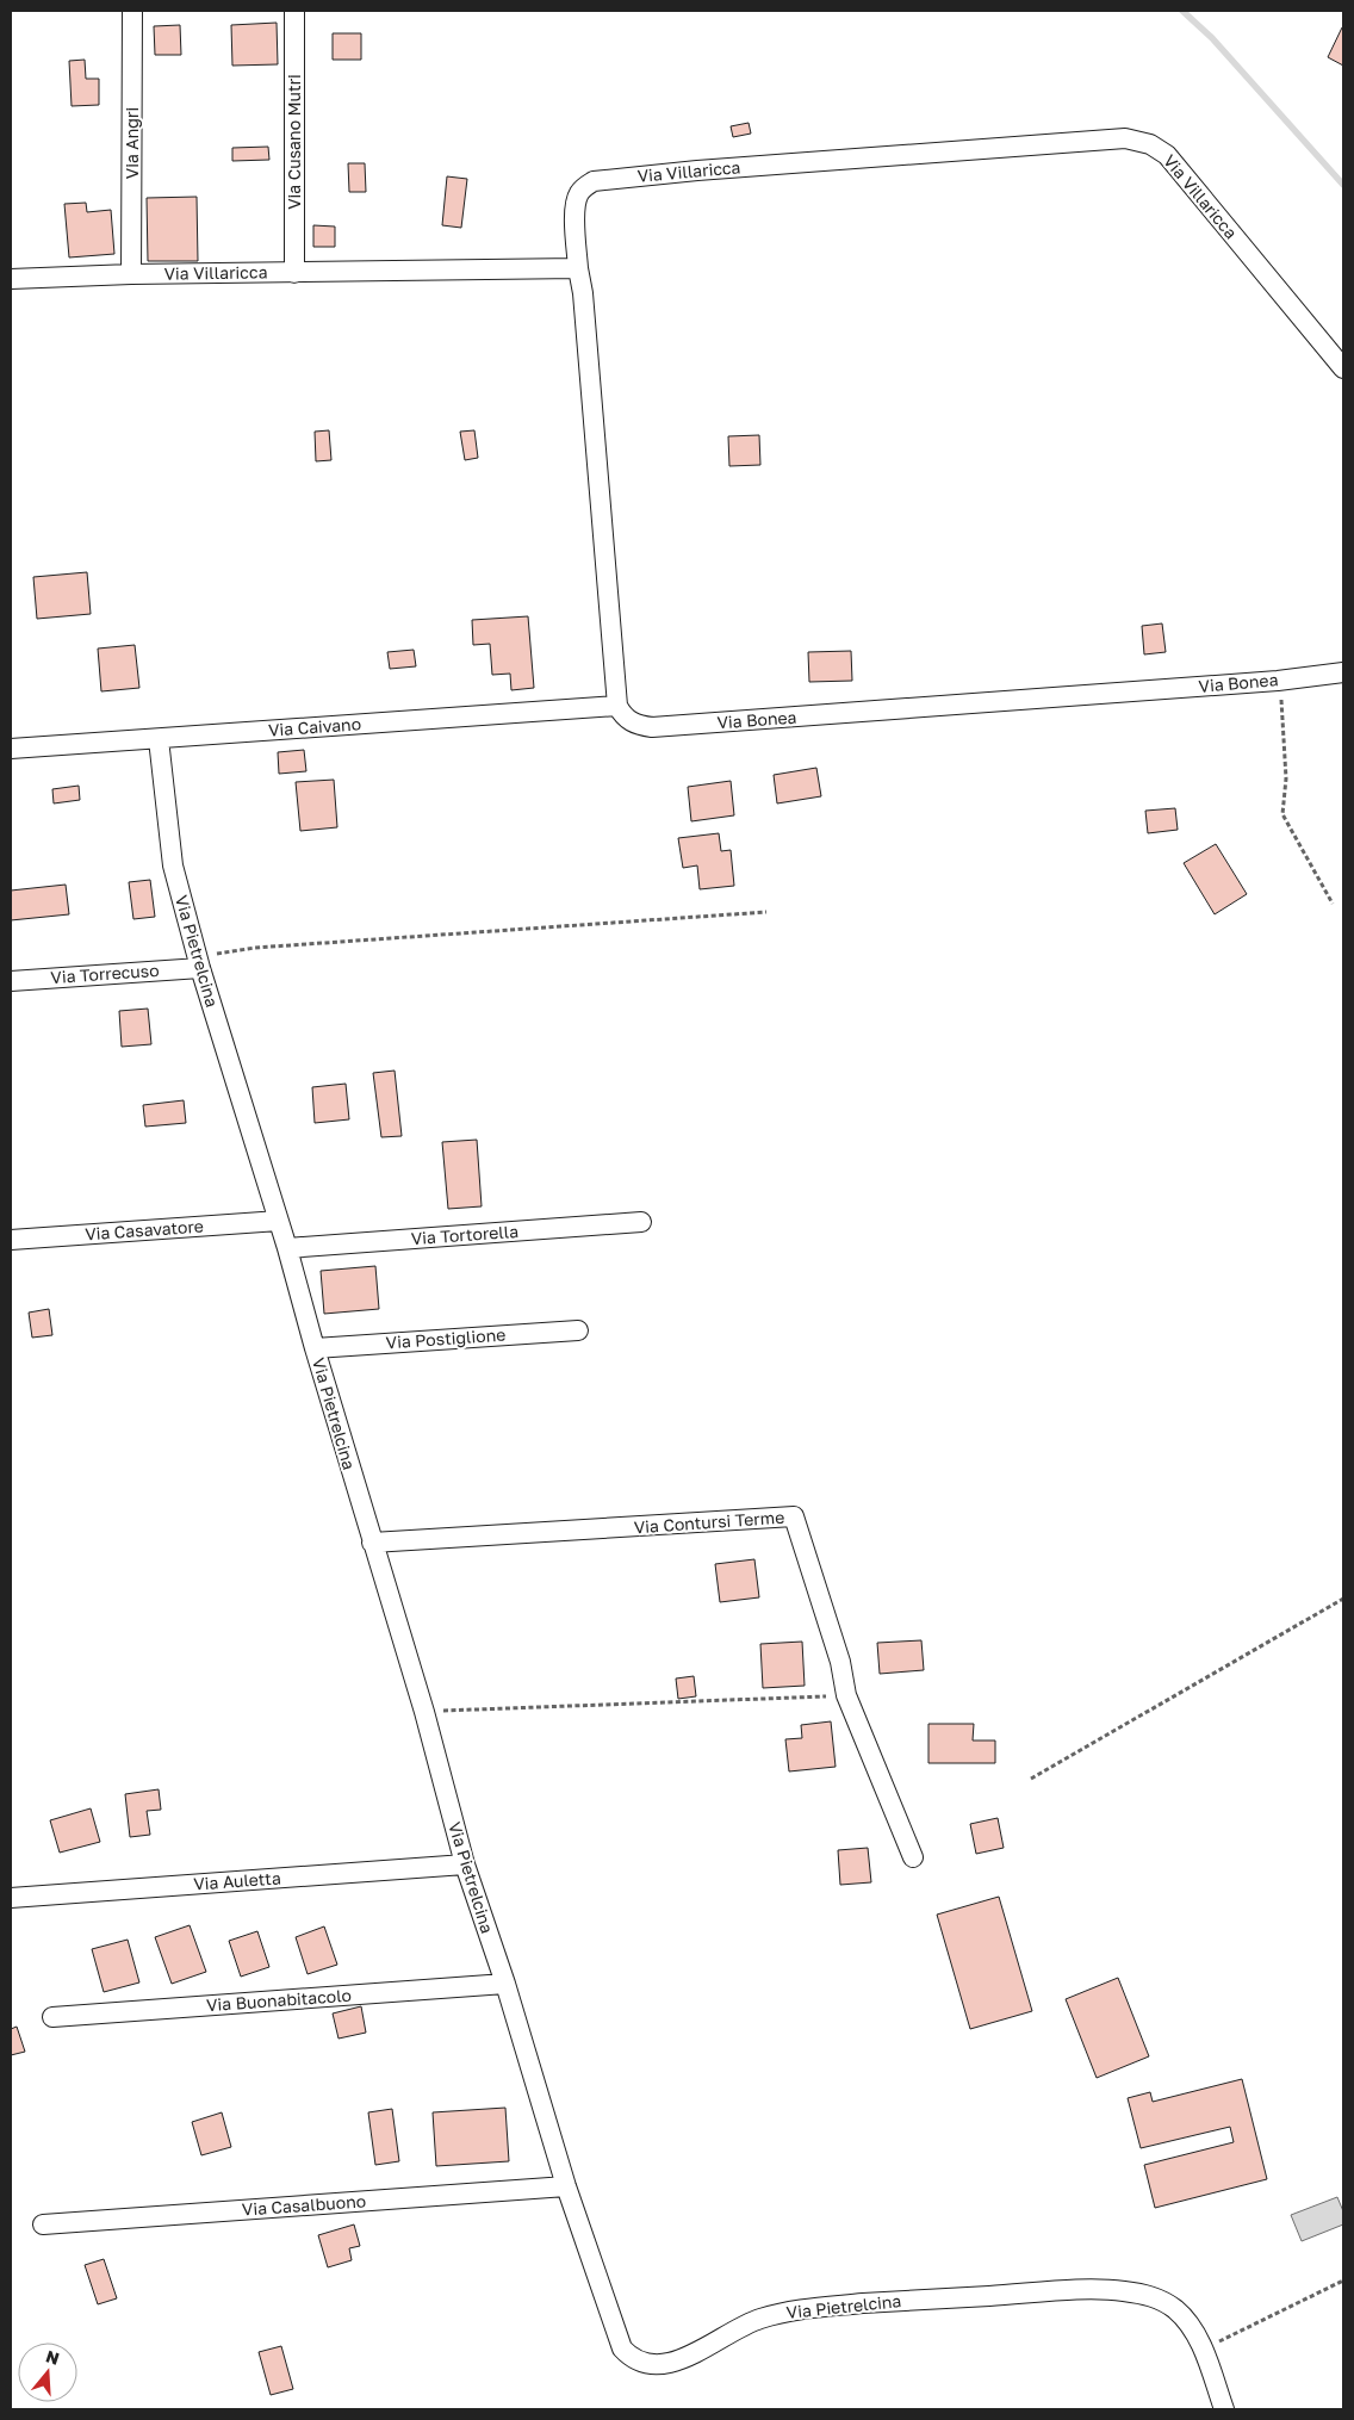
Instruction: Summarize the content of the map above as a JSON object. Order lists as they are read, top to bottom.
{
  "streets": {
    "street": [
      "Via Cusano Mutri",
      "Via Angri",
      "Via Villaricca",
      "Via Bonea",
      "Via Caivano",
      "Via Pietrelcina",
      "Via Torrecuso",
      "Via Casavatore",
      "Via Tortorella",
      "Via Postiglione",
      "Via Contursi Terme",
      "Via Auletta",
      "Via Buonabitacolo",
      "Via Casalbuono"
    ]
  },
  "crossings": [
    ["Via Cusano Mutri", "Via Villaricca"],
    ["Via Angri", "Via Villaricca"],
    ["Via Bonea", "Via Caivano"],
    ["Via Caivano", "Via Pietrelcina"],
    ["Via Pietrelcina", "Via Torrecuso"],
    ["Via Pietrelcina", "Via Casavatore"],
    ["Via Pietrelcina", "Via Tortorella"],
    ["Via Pietrelcina", "Via Postiglione"],
    ["Via Pietrelcina", "Via Contursi Terme"],
    ["Via Pietrelcina", "Via Auletta"],
    ["Via Pietrelcina", "Via Buonabitacolo"],
    ["Via Pietrelcina", "Via Casalbuono"]
  ],
  "north": "top"
}
